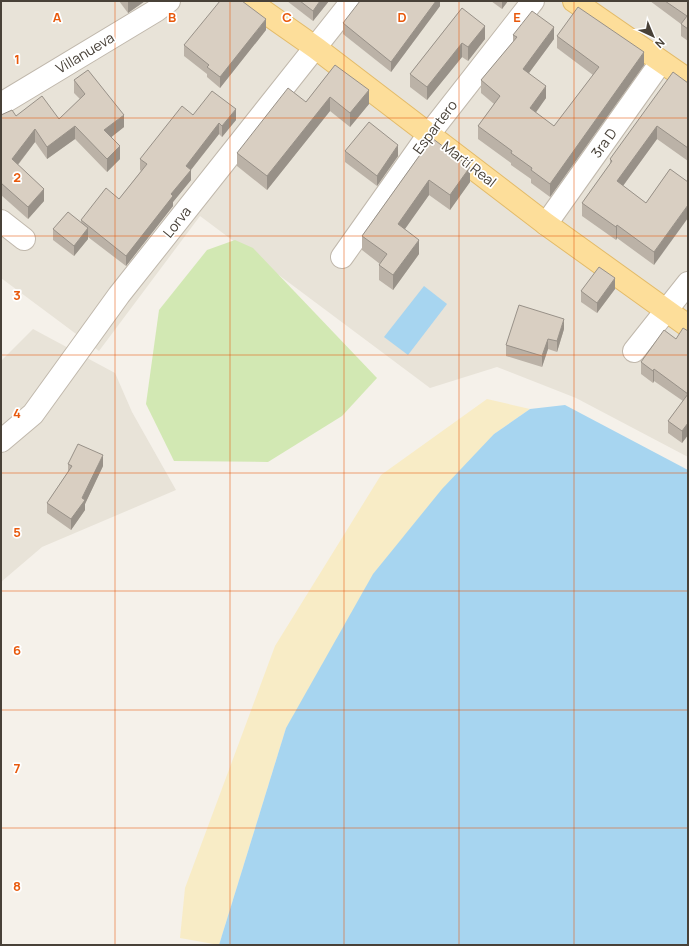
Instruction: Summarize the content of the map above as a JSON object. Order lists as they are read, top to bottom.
{
  "streets": {
    "main road": ["Martí Real"],
    "street": [
      "Villanueva",
      "Espartero",
      "3ra D",
      "Lorva"
    ]
  },
  "crossings": [
    ["Espartero", "Martí Real"],
    ["3ra D", "Martí Real"],
    ["Martí Real", "Lorva"]
  ],
  "north": "bottom right",
  "grid": {
    "columns": [
      "A",
      "B",
      "C",
      "D",
      "E"
    ],
    "rows": [
      "1",
      "2",
      "3",
      "4",
      "5",
      "6",
      "7",
      "8"
    ]
  }
}
